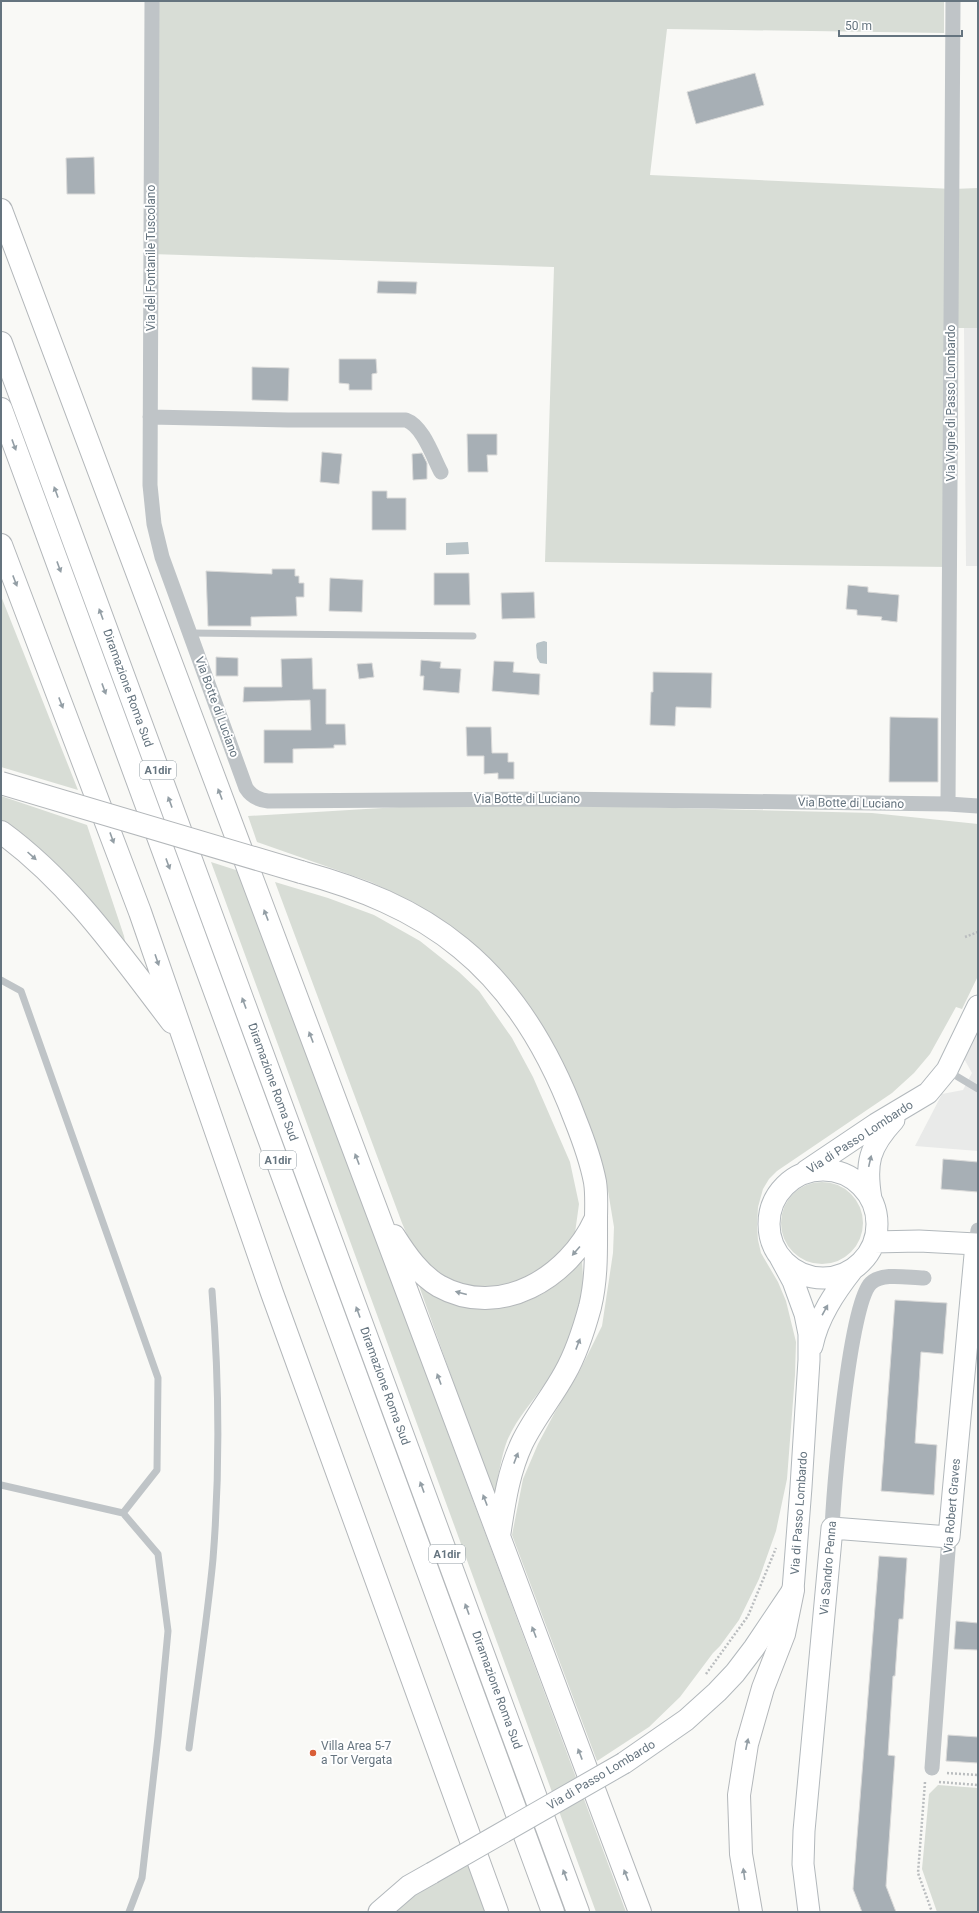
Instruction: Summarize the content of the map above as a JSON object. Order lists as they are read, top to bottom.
{
  "streets": {
    "highway": ["Diramazione Roma Sud", "A1dir"],
    "street": [
      "Via del Fontanile Tuscolano",
      "Via Vigne di Passo Lombardo",
      "Via Botte di Luciano",
      "Via di Passo Lombardo",
      "Via Robert Graves",
      "Via Sandro Penna"
    ]
  },
  "crossings": [
    ["Via del Fontanile Tuscolano", "Via Botte di Luciano"],
    ["Via Vigne di Passo Lombardo", "Via Botte di Luciano"]
  ],
  "places": ["Villa Area 5-7 a Tor Vergata"],
  "scale_bar": "50 m"
}
